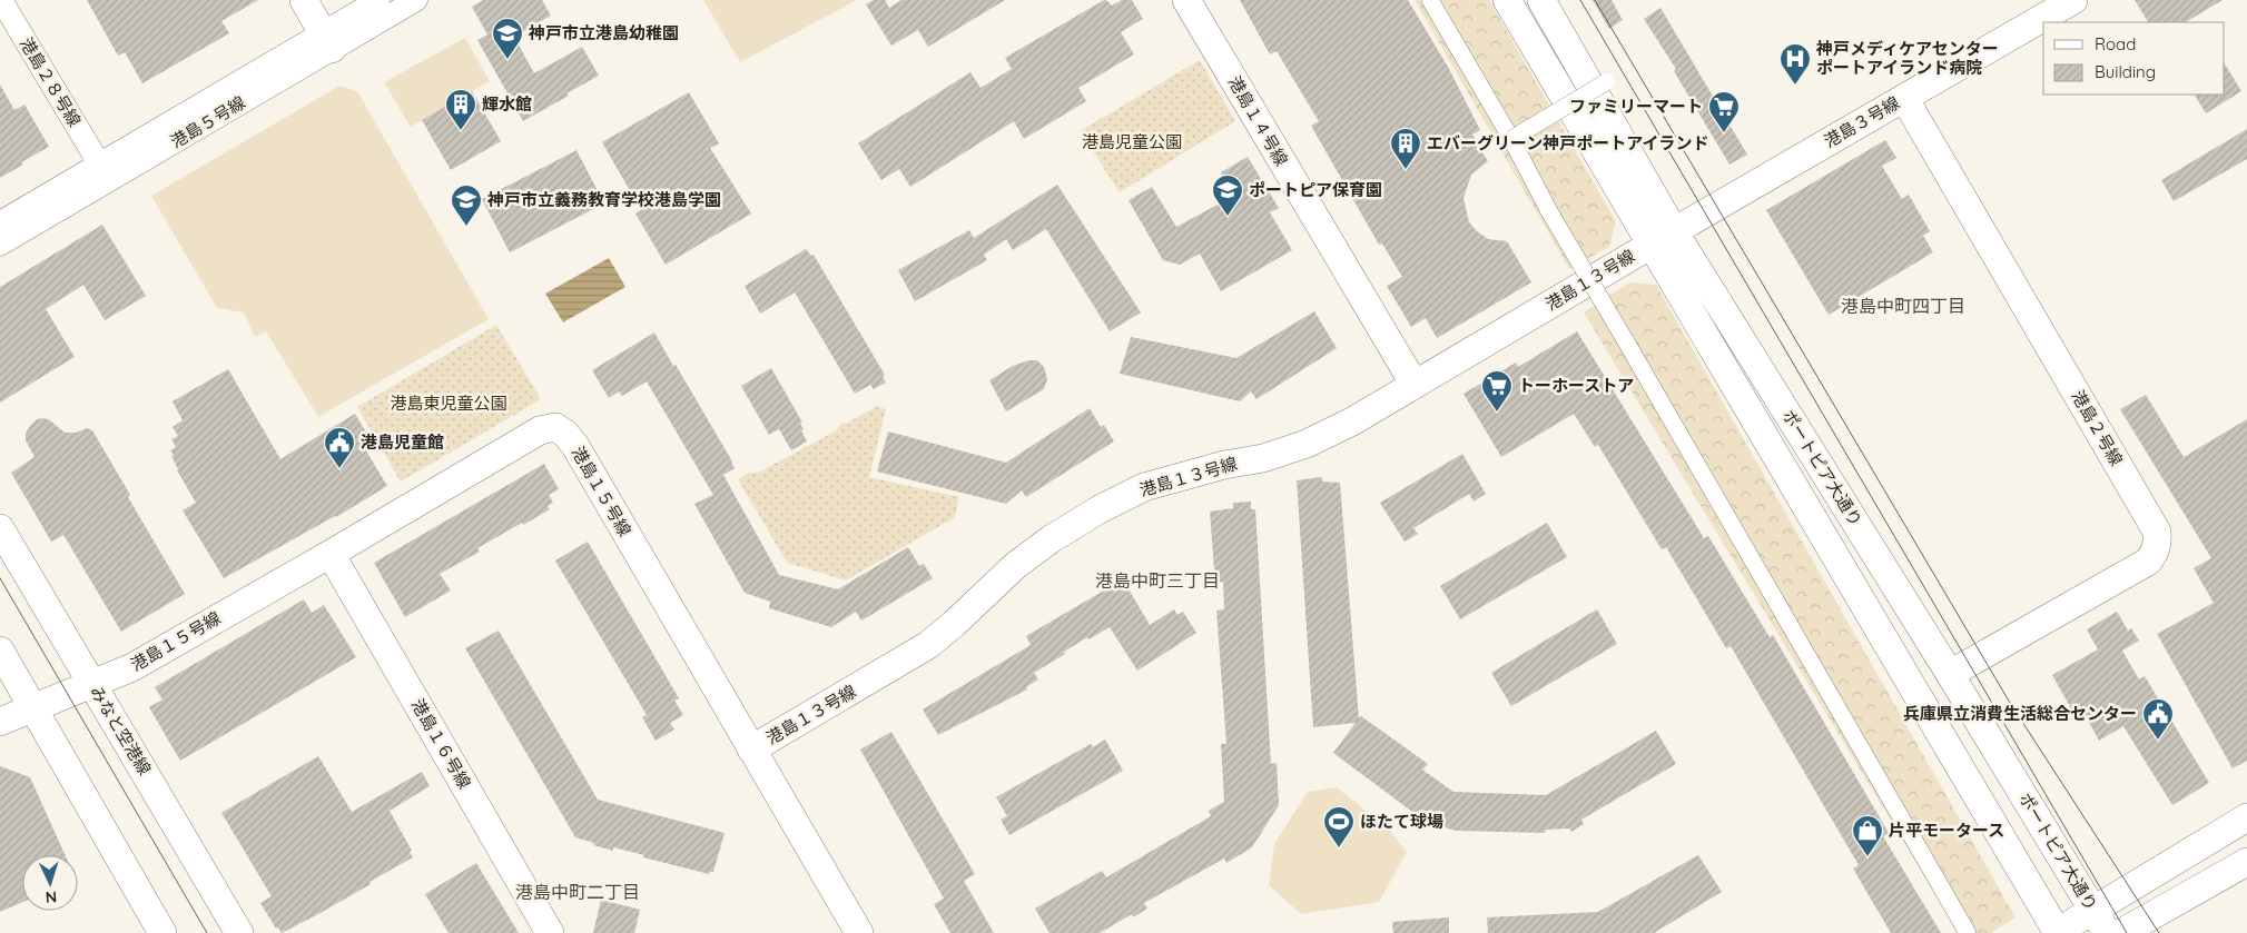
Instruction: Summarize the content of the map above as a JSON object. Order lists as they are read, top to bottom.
{
  "streets": {
    "street": [
      "港島２８号線",
      "港島１４号線",
      "港島５号線",
      "港島３号線",
      "港島１３号線",
      "港島２号線",
      "ポートピア大通り",
      "港島１５号線",
      "みなと空港線",
      "港島１６号線"
    ]
  },
  "crossings": [
    ["港島２８号線", "港島５号線"],
    ["港島１４号線", "港島１３号線"],
    ["港島３号線", "港島１３号線"],
    ["港島３号線", "港島２号線"],
    ["港島３号線", "ポートピア大通り"],
    ["港島１３号線", "ポートピア大通り"],
    ["港島１３号線", "港島１５号線"],
    ["港島２号線", "ポートピア大通り"],
    ["港島１５号線", "みなと空港線"],
    ["港島１５号線", "港島１６号線"]
  ],
  "districts": ["港島中町四丁目", "港島中町三丁目", "港島中町二丁目"],
  "parks": ["港島児童公園", "港島東児童公園"],
  "places": {
    "school or university": ["神戸市立港島幼稚園", "ポートピア保育園", "神戸市立義務教育学校港島学園"],
    "hospital": ["神戸メディケアセンター ポートアイランド病院"],
    "building": ["輝水館", "エバーグリーン神戸ポートアイランド"],
    "supermarket": ["ファミリーマート", "トーホーストア"],
    "public building": ["港島児童館", "兵庫県立消費生活総合センター"],
    "sports": ["ほたて球場"],
    "shop": ["片平モータース"]
  },
  "legend": ["Road", "Building"],
  "north": "bottom"
}
